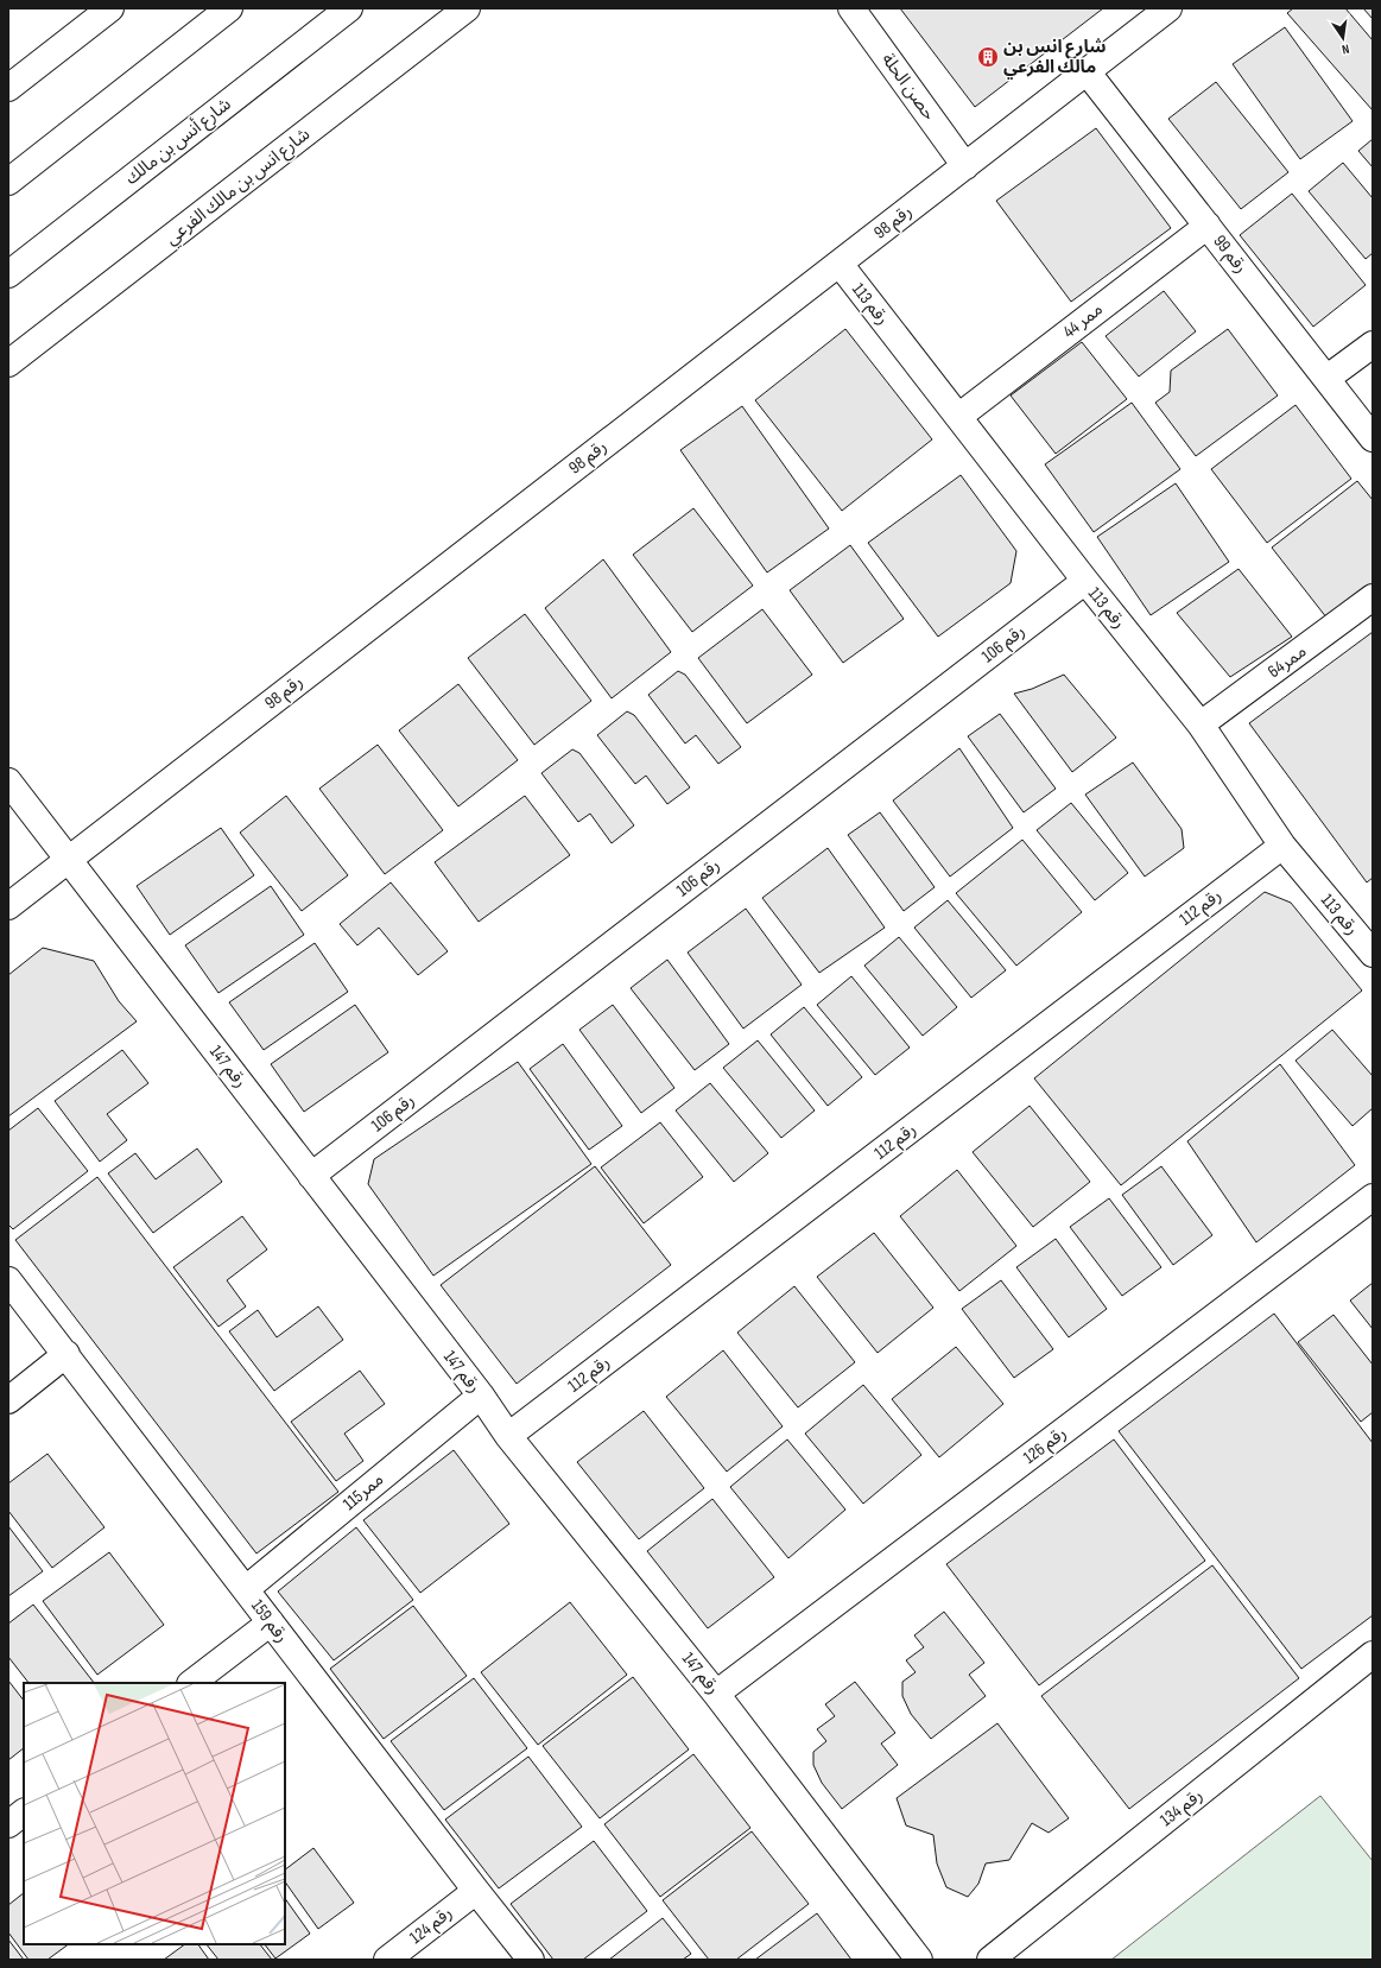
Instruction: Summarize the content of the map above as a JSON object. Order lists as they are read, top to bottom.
{
  "streets": {
    "street": [
      "حصن الحلة",
      "شارع أنس بن مالك",
      "شارع انس بن مالك الفرعي",
      "رقم 98",
      "رقم 99",
      "رقم 113",
      "ممر 44",
      "رقم 106",
      "ممر64",
      "رقم 112",
      "رقم 147",
      "رقم 126",
      "ممر115",
      "رقم 159",
      "رقم 134",
      "رقم 124"
    ]
  },
  "crossings": [
    ["حصن الحلة", "رقم 98"],
    ["رقم 98", "رقم 99"],
    ["رقم 98", "رقم 113"],
    ["رقم 98", "رقم 147"],
    ["رقم 99", "ممر 44"],
    ["رقم 113", "ممر 44"],
    ["رقم 113", "رقم 106"],
    ["رقم 113", "ممر64"],
    ["رقم 113", "رقم 112"],
    ["رقم 106", "رقم 147"],
    ["رقم 112", "رقم 147"],
    ["رقم 147", "رقم 126"],
    ["رقم 147", "ممر115"],
    ["ممر115", "رقم 159"],
    ["رقم 159", "رقم 124"]
  ],
  "places": {
    "building": ["شارع انس بن مالك الفرعي"]
  },
  "north": "bottom"
}
